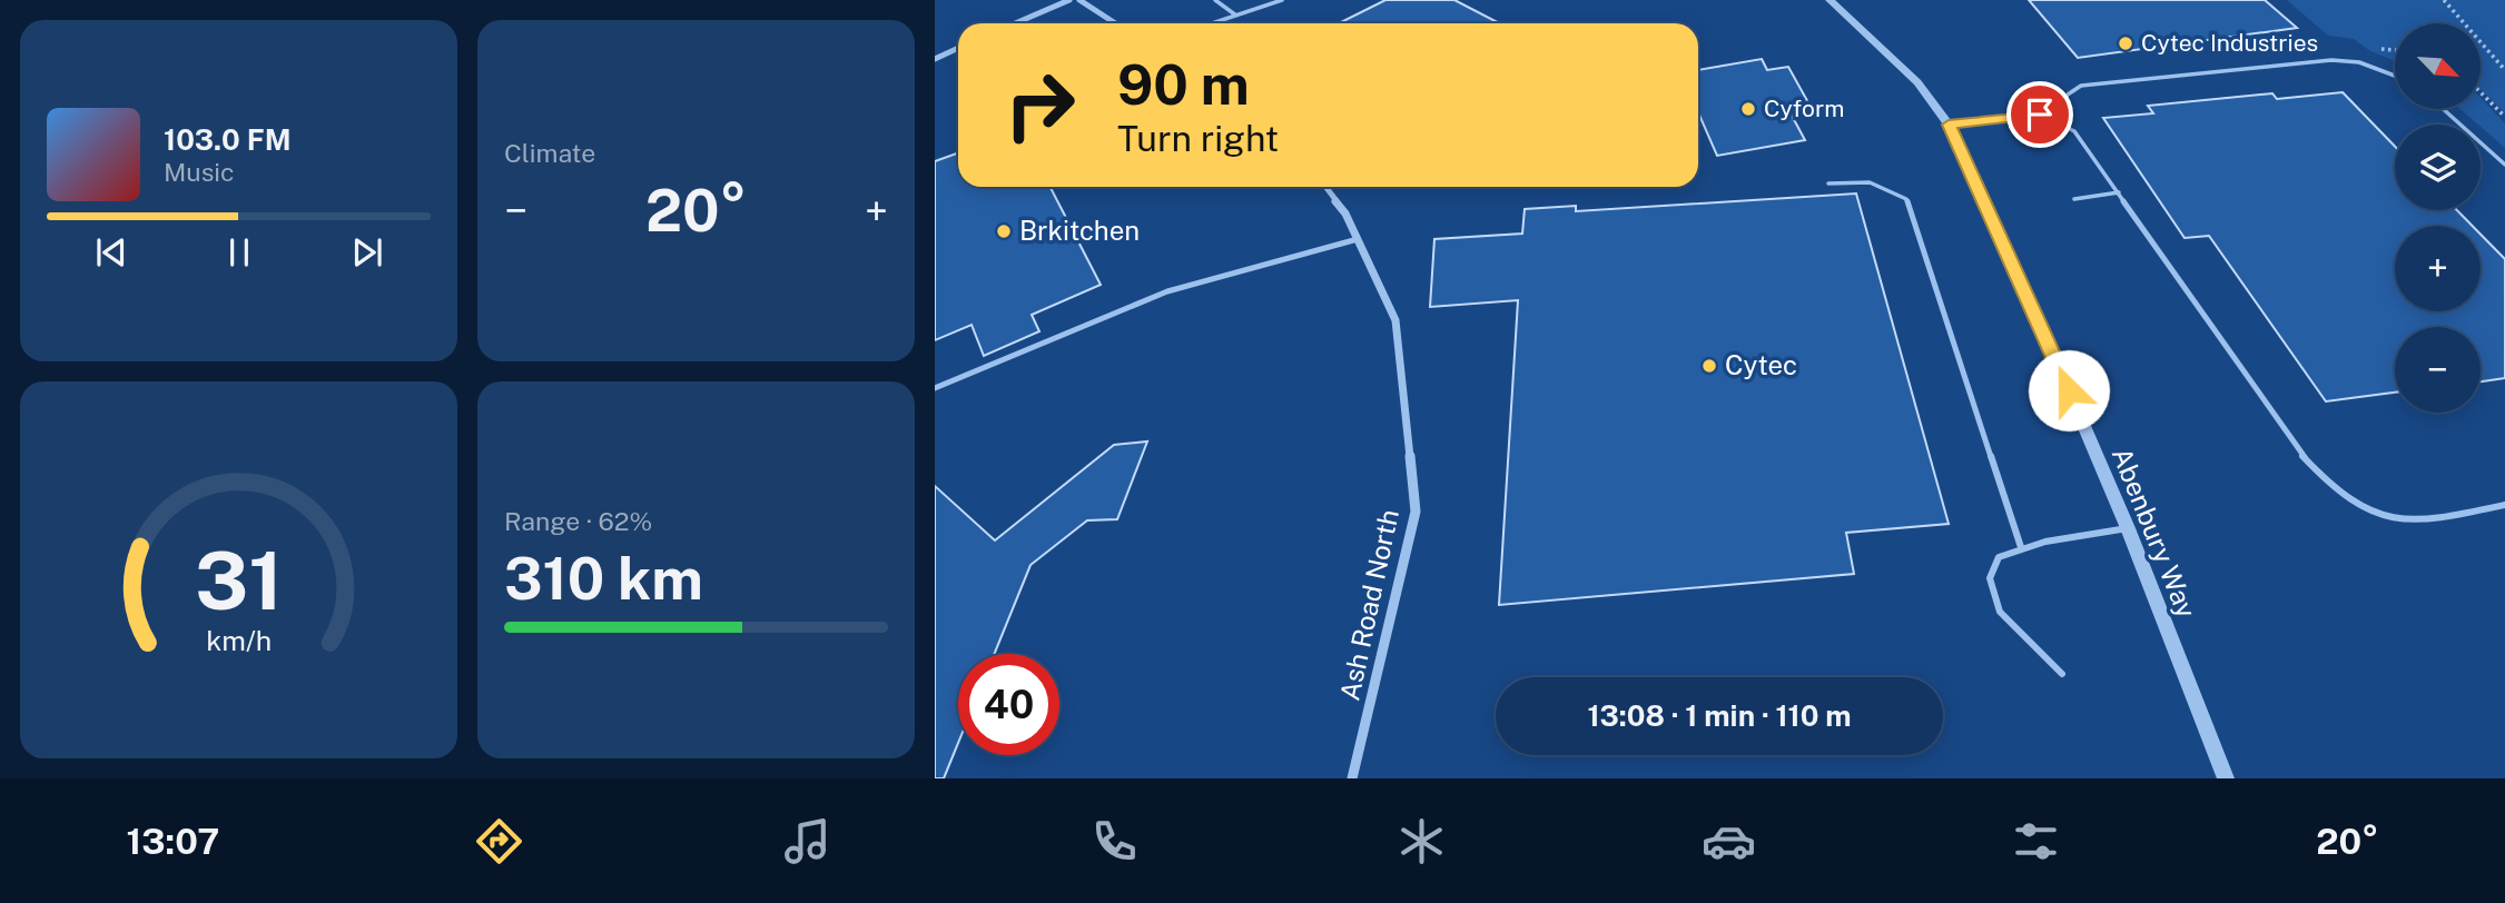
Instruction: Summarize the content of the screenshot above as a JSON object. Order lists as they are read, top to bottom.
{
  "streets": {
    "street": ["Abenbury Way", "Ash Road North"]
  },
  "places": [
    "Cytec Industries",
    "Cyform",
    "Brkitchen",
    "Cytec"
  ],
  "north": "bottom right",
  "page": {
    "tile": [
      "Climate",
      ["Range · 62%", "310 km"]
    ],
    "map_buttons": ["+", "−"],
    "turn": ["90 m", "Turn right"],
    "song": ["103.0 FM", "Music"],
    "heat": ["−", "20°", "+"],
    "limit": "40",
    "trip": "13:08 · 1 min · 110 m",
    "tabs": ["13:07", "20°"],
    "gauge": ["31", "km/h"]
  }
}
